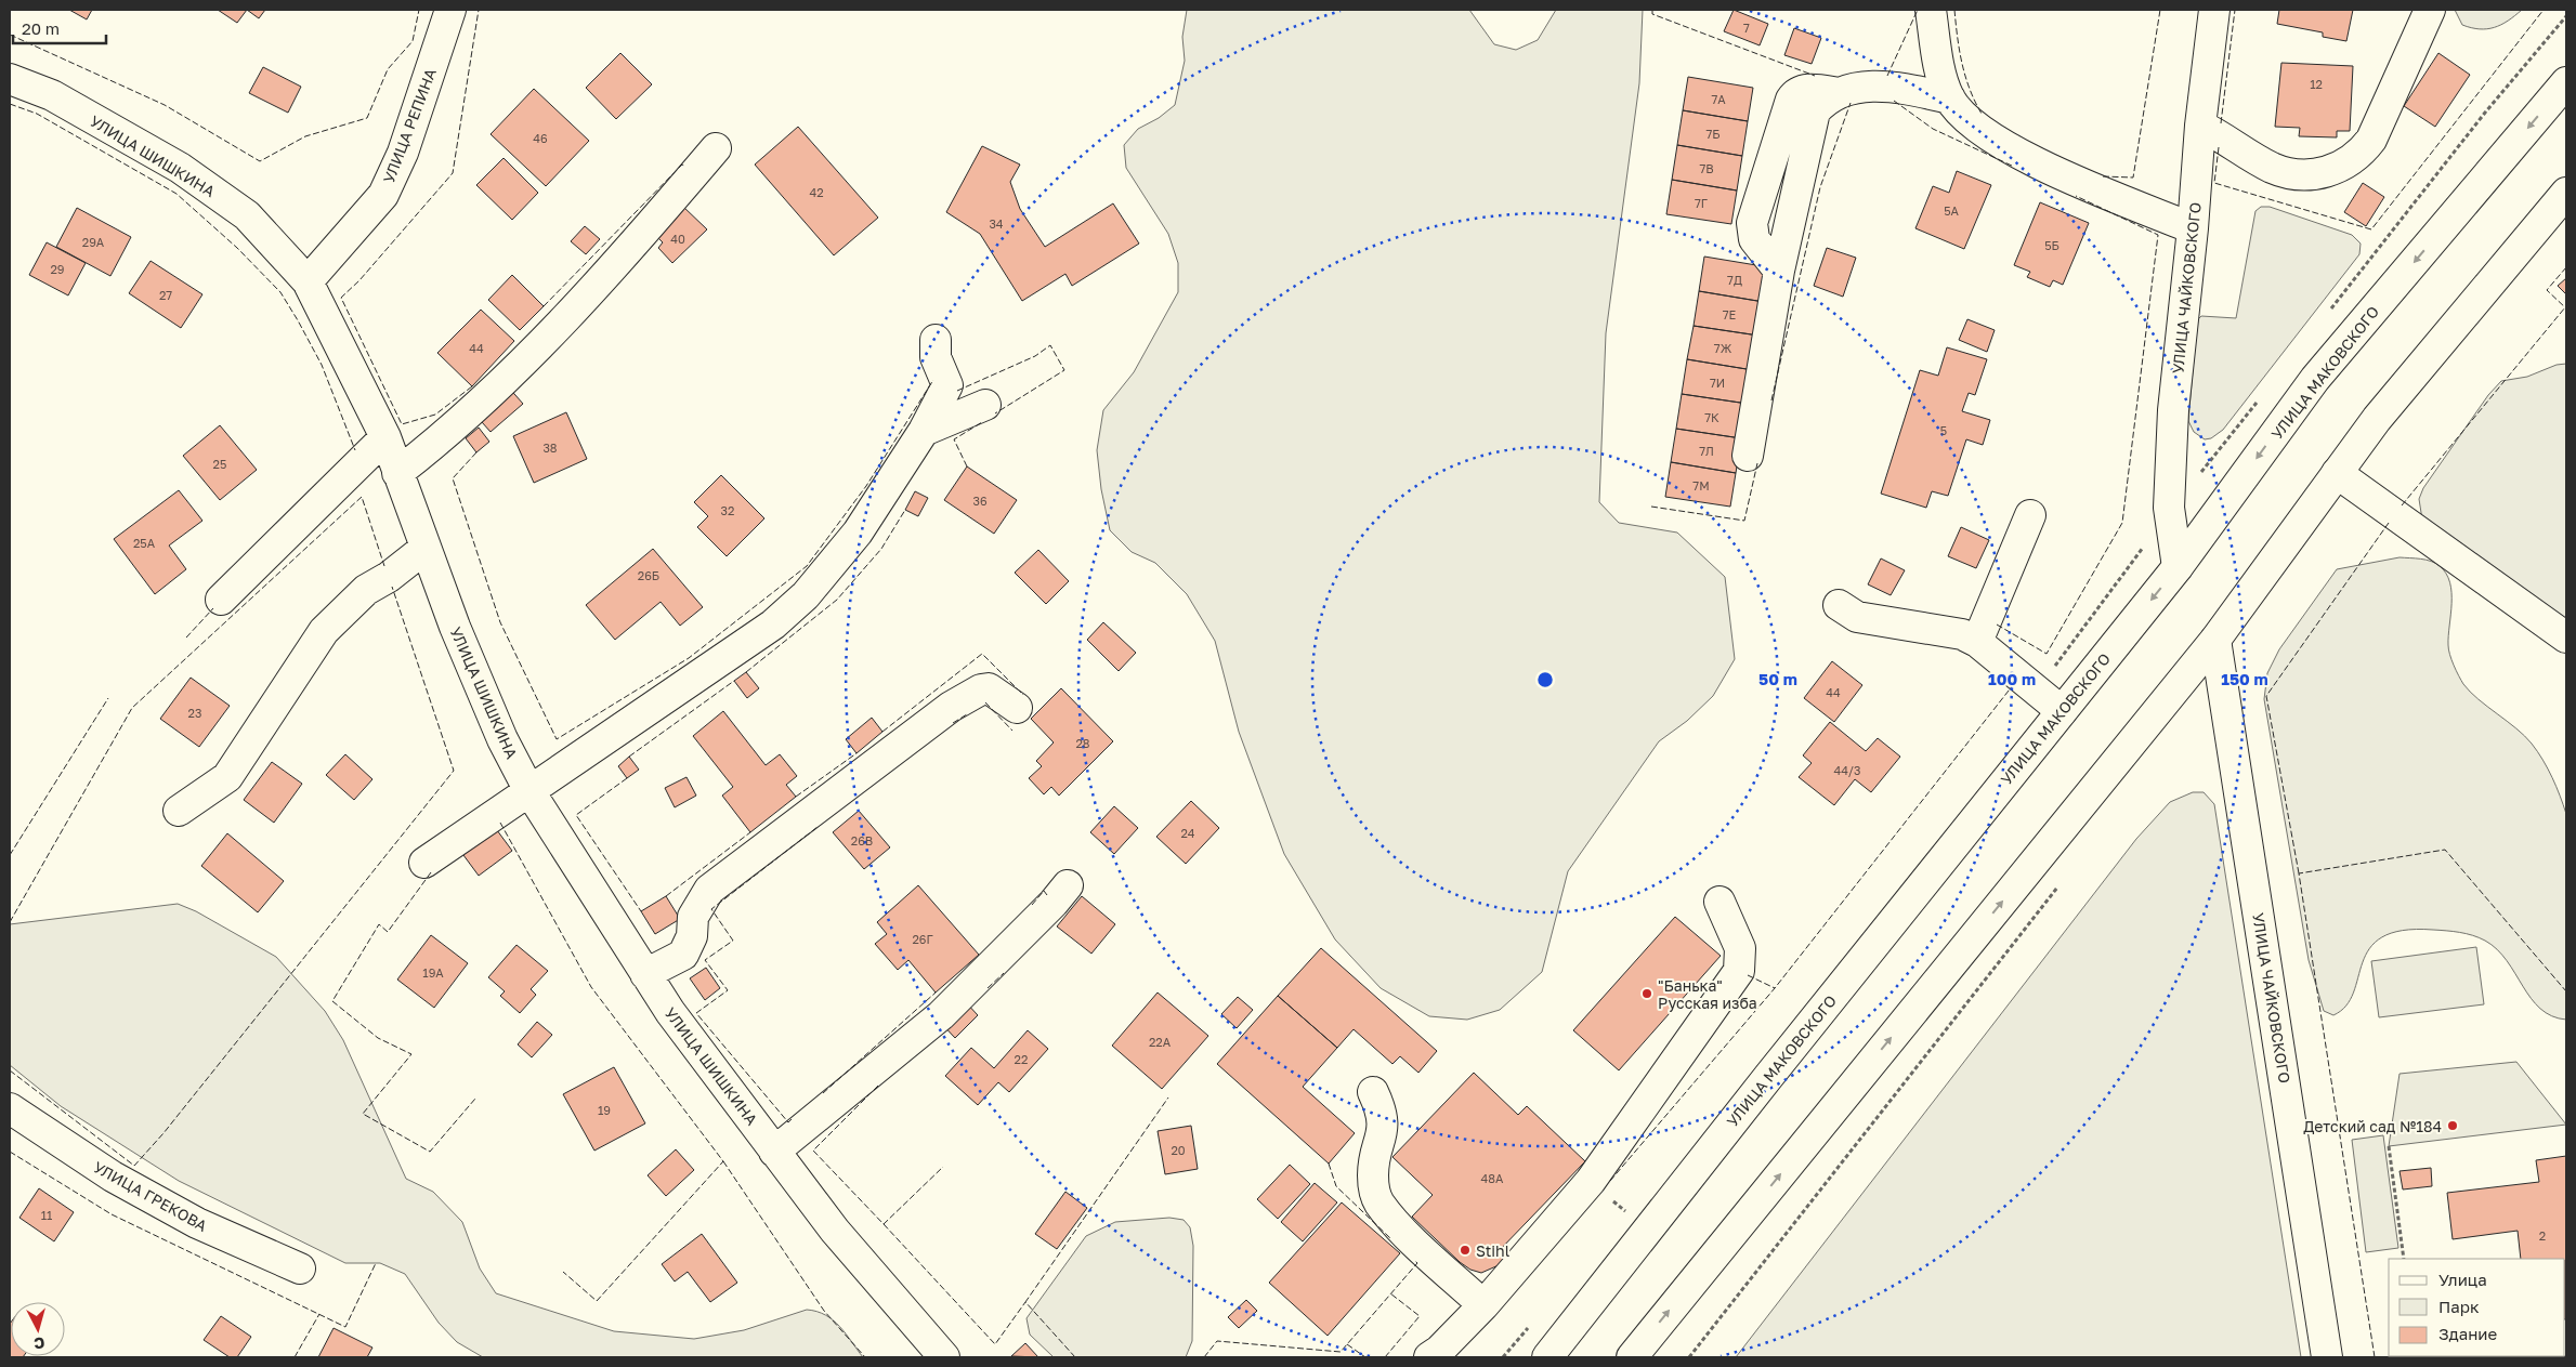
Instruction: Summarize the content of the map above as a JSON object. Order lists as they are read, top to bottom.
{
  "streets": {
    "main road": [
      "УЛИЦА РЕПИНА",
      "УЛИЦА ШИШКИНА",
      "УЛИЦА ЧАЙКОВСКОГО",
      "УЛИЦА МАКОВСКОГО",
      "УЛИЦА ГРЕКОВА"
    ]
  },
  "crossings": [
    ["УЛИЦА РЕПИНА", "УЛИЦА ШИШКИНА"],
    ["УЛИЦА ЧАЙКОВСКОГО", "УЛИЦА МАКОВСКОГО"]
  ],
  "places": ["\"Банька\" Русская изба", "Детский сад №184", "Stihl"],
  "house_numbers": [
    "7",
    "12",
    "7А",
    "7Б",
    "46",
    "7В",
    "42",
    "7Г",
    "5А",
    "34",
    "40",
    "29А",
    "5Б",
    "29",
    "7Д",
    "27",
    "7Е",
    "44",
    "7Ж",
    "7И",
    "7К",
    "5",
    "38",
    "7Л",
    "25",
    "7М",
    "36",
    "32",
    "25А",
    "26Б",
    "44",
    "23",
    "28",
    "44/3",
    "24",
    "26В",
    "26Г",
    "19А",
    "22А",
    "22",
    "19",
    "20",
    "48А",
    "11",
    "2"
  ],
  "legend": ["Улица", "Парк", "Здание"],
  "scale_bar": "20 m",
  "north": "bottom",
  "rings": ["50 m", "100 m", "150 m"]
}
